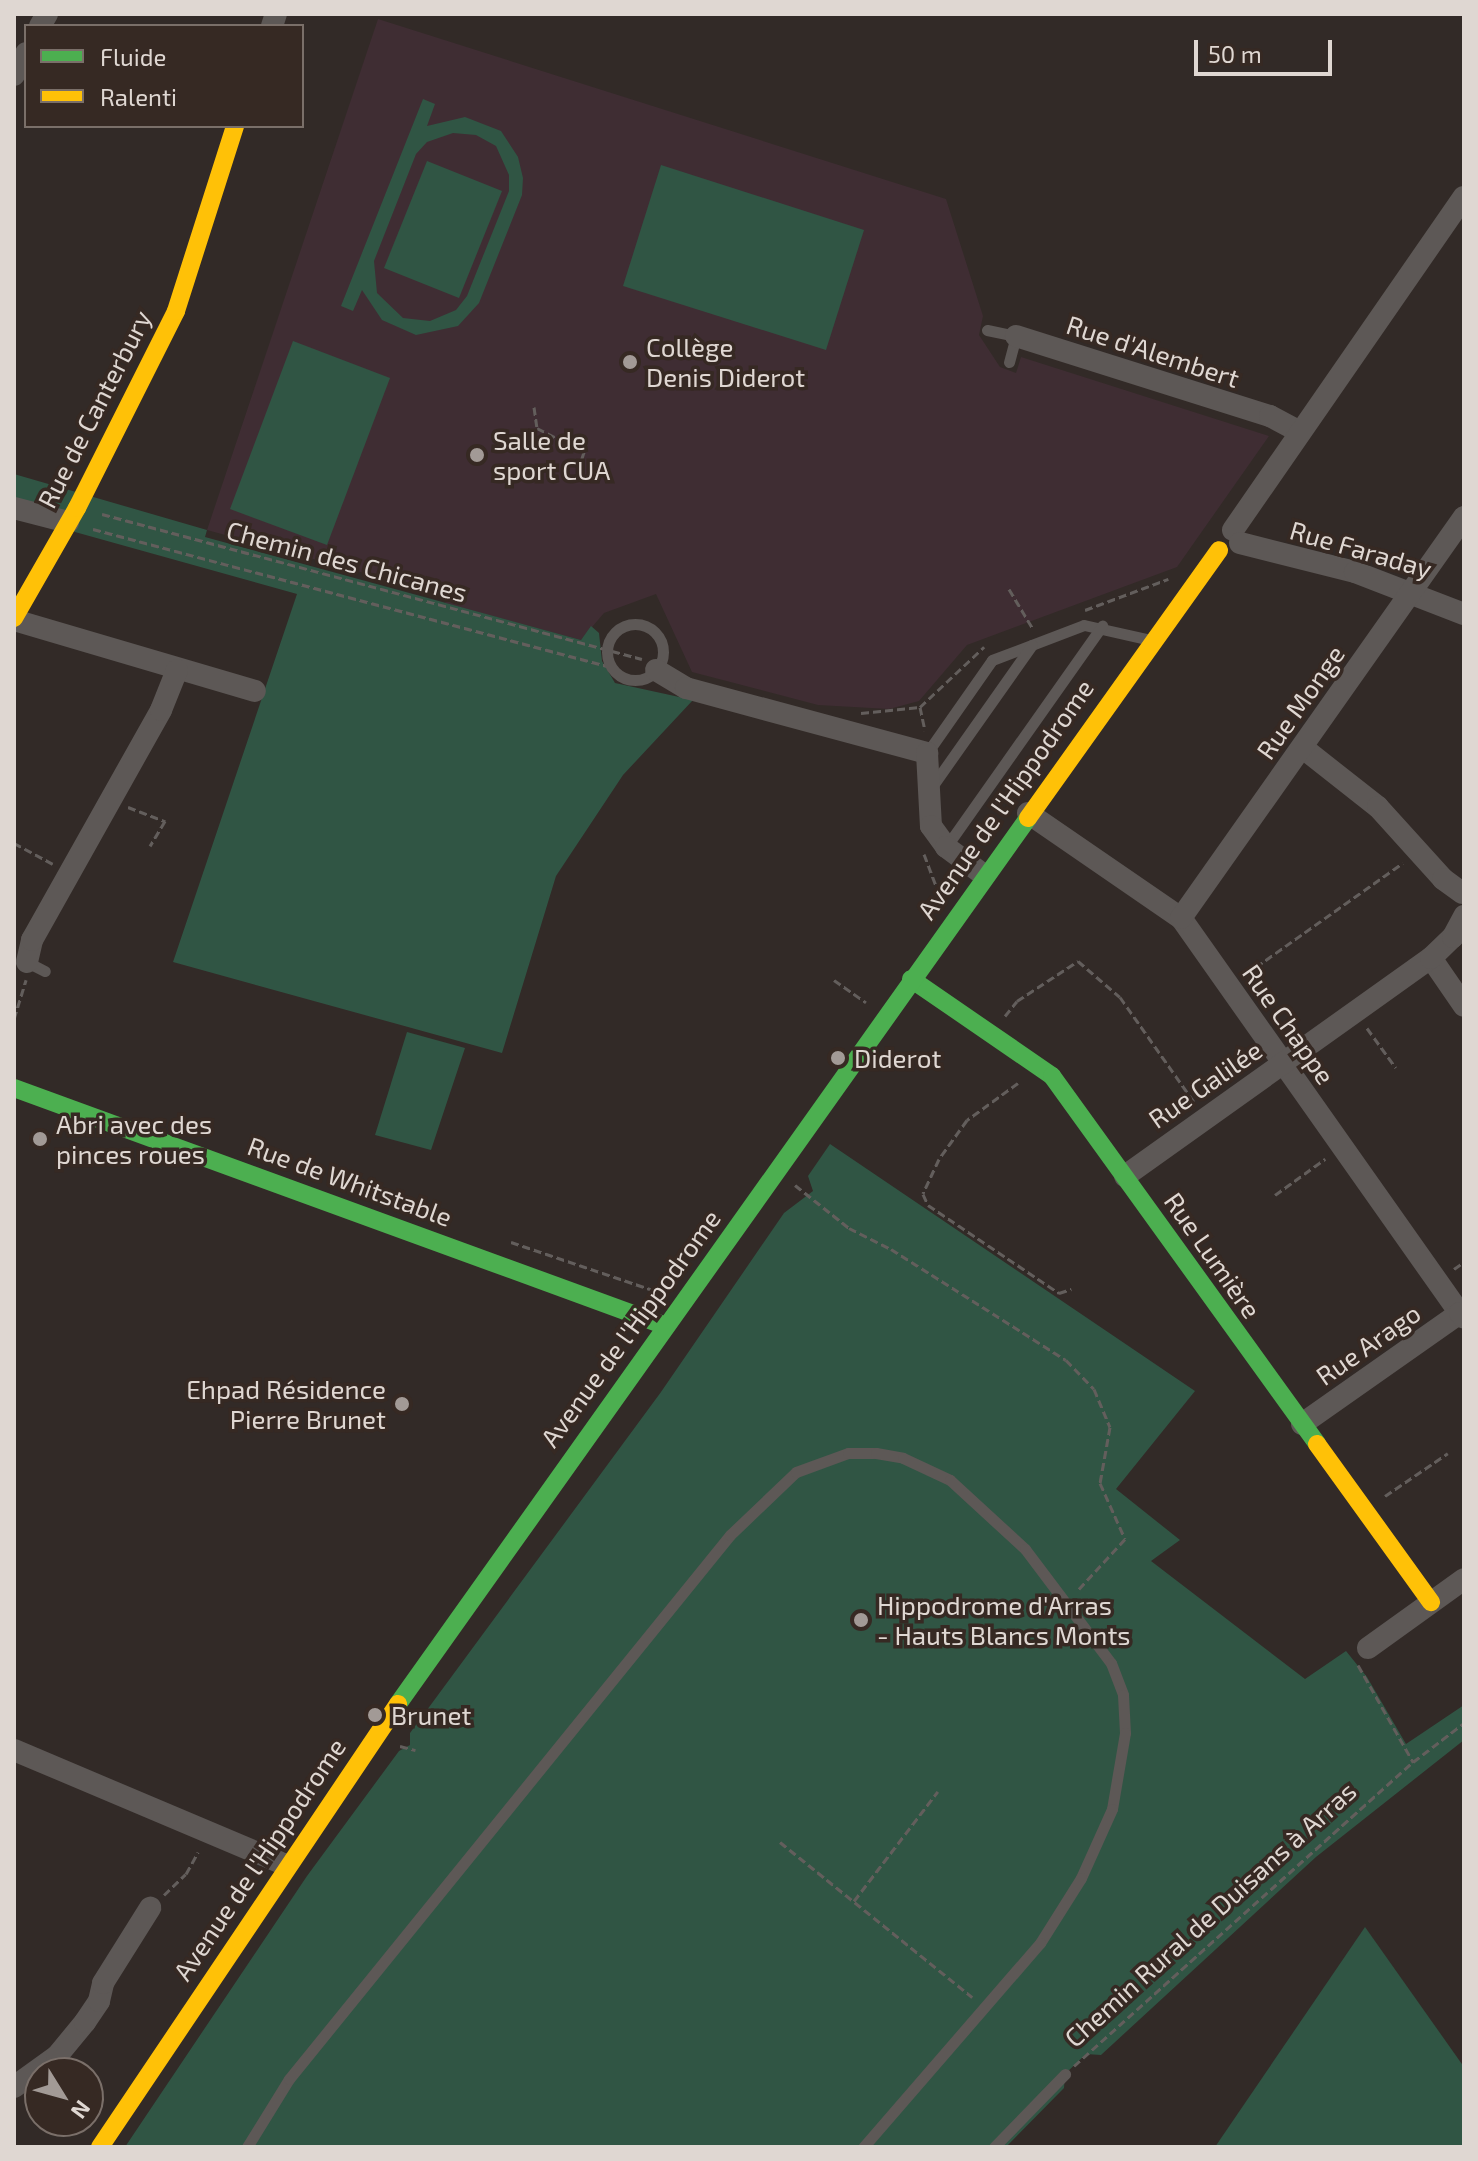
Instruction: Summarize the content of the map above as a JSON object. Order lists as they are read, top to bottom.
{
  "streets": {
    "street": [
      "Rue d'Alembert",
      "Rue de Canterbury",
      "Rue Faraday",
      "Rue Monge",
      "Avenue de l'Hippodrome",
      "Rue Chappe",
      "Rue Galilée",
      "Rue de Whitstable",
      "Rue Lumière",
      "Rue Arago"
    ],
    "lane": ["Chemin Rural de Duisans à Arras"],
    "path": ["Chemin des Chicanes"]
  },
  "crossings": [
    ["Rue d'Alembert", "Avenue de l'Hippodrome"],
    ["Rue de Canterbury", "Chemin des Chicanes"],
    ["Rue Faraday", "Rue Monge"],
    ["Rue Faraday", "Avenue de l'Hippodrome"],
    ["Rue Monge", "Rue Chappe"],
    ["Avenue de l'Hippodrome", "Rue Chappe"],
    ["Avenue de l'Hippodrome", "Rue de Whitstable"],
    ["Avenue de l'Hippodrome", "Rue Lumière"],
    ["Rue Chappe", "Rue Galilée"],
    ["Rue Chappe", "Rue Arago"],
    ["Rue Galilée", "Rue Lumière"],
    ["Rue Lumière", "Rue Arago"]
  ],
  "places": [
    "Collège Denis Diderot",
    "Salle de sport CUA",
    "Diderot",
    "Abri avec des pinces roues",
    "Ehpad Résidence Pierre Brunet",
    "Hippodrome d'Arras - Hauts Blancs Monts",
    "Brunet"
  ],
  "legend": ["Fluide", "Ralenti"],
  "scale_bar": "50 m",
  "north": "bottom right"
}
